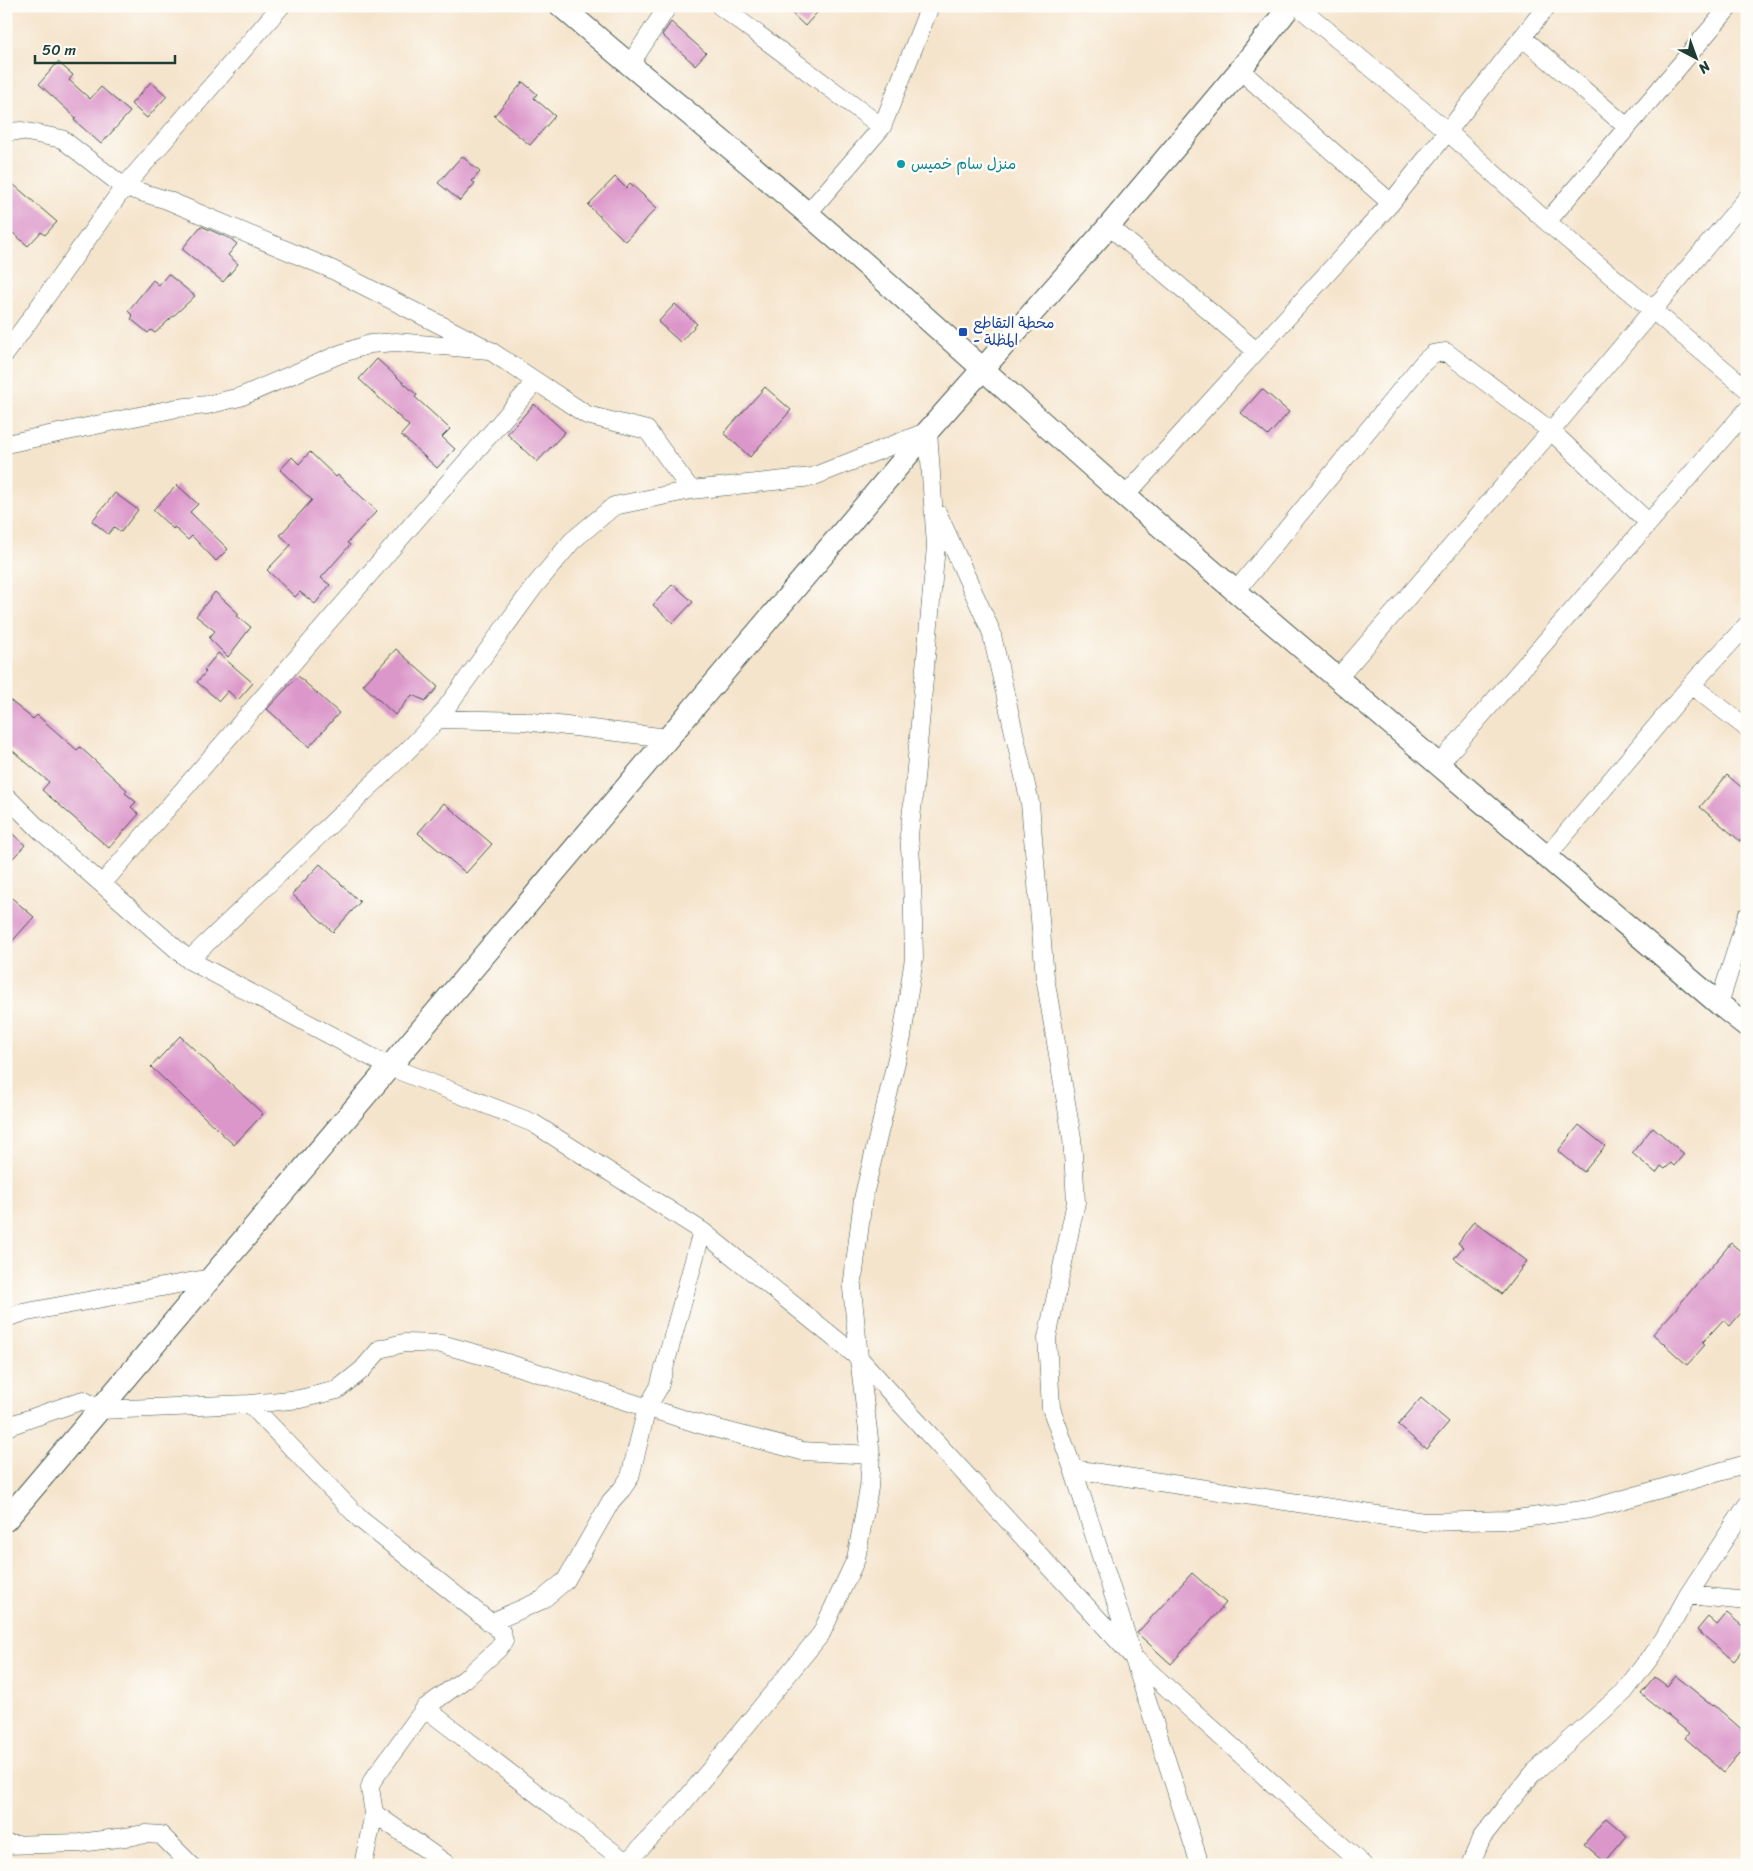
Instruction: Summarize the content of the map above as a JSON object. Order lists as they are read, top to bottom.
{
  "places": {
    "other": ["منزل سام خميس"],
    "transit": ["محطة التقاطع - المظلة"]
  },
  "scale_bar": "50 m",
  "north": "bottom right"
}
